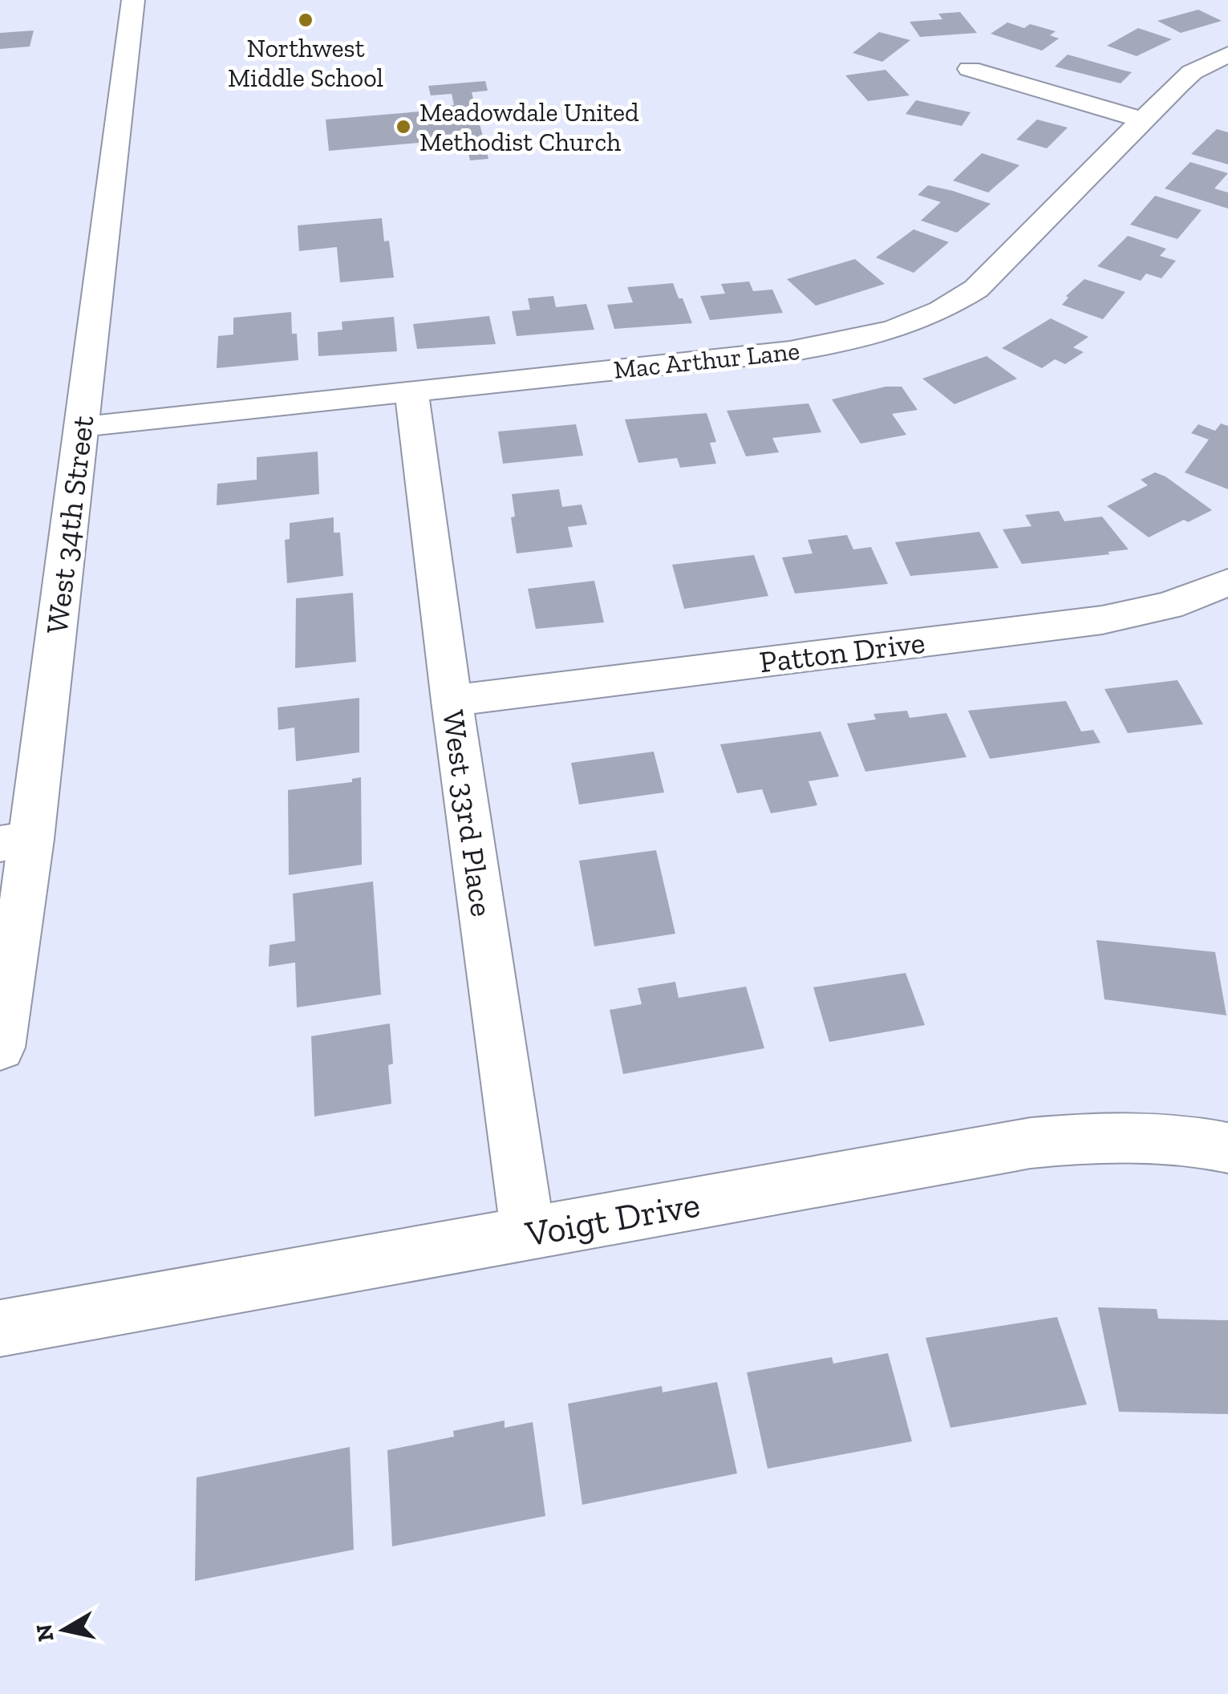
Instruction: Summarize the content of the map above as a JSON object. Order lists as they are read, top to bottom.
{
  "streets": {
    "street": [
      "Mac Arthur Lane",
      "West 34th Street",
      "Patton Drive",
      "West 33rd Place",
      "Voigt Drive"
    ]
  },
  "crossings": [
    ["Mac Arthur Lane", "West 34th Street"],
    ["Mac Arthur Lane", "West 33rd Place"],
    ["Patton Drive", "West 33rd Place"],
    ["West 33rd Place", "Voigt Drive"]
  ],
  "places": ["Northwest Middle School", "Meadowdale United Methodist Church"],
  "north": "left"
}
